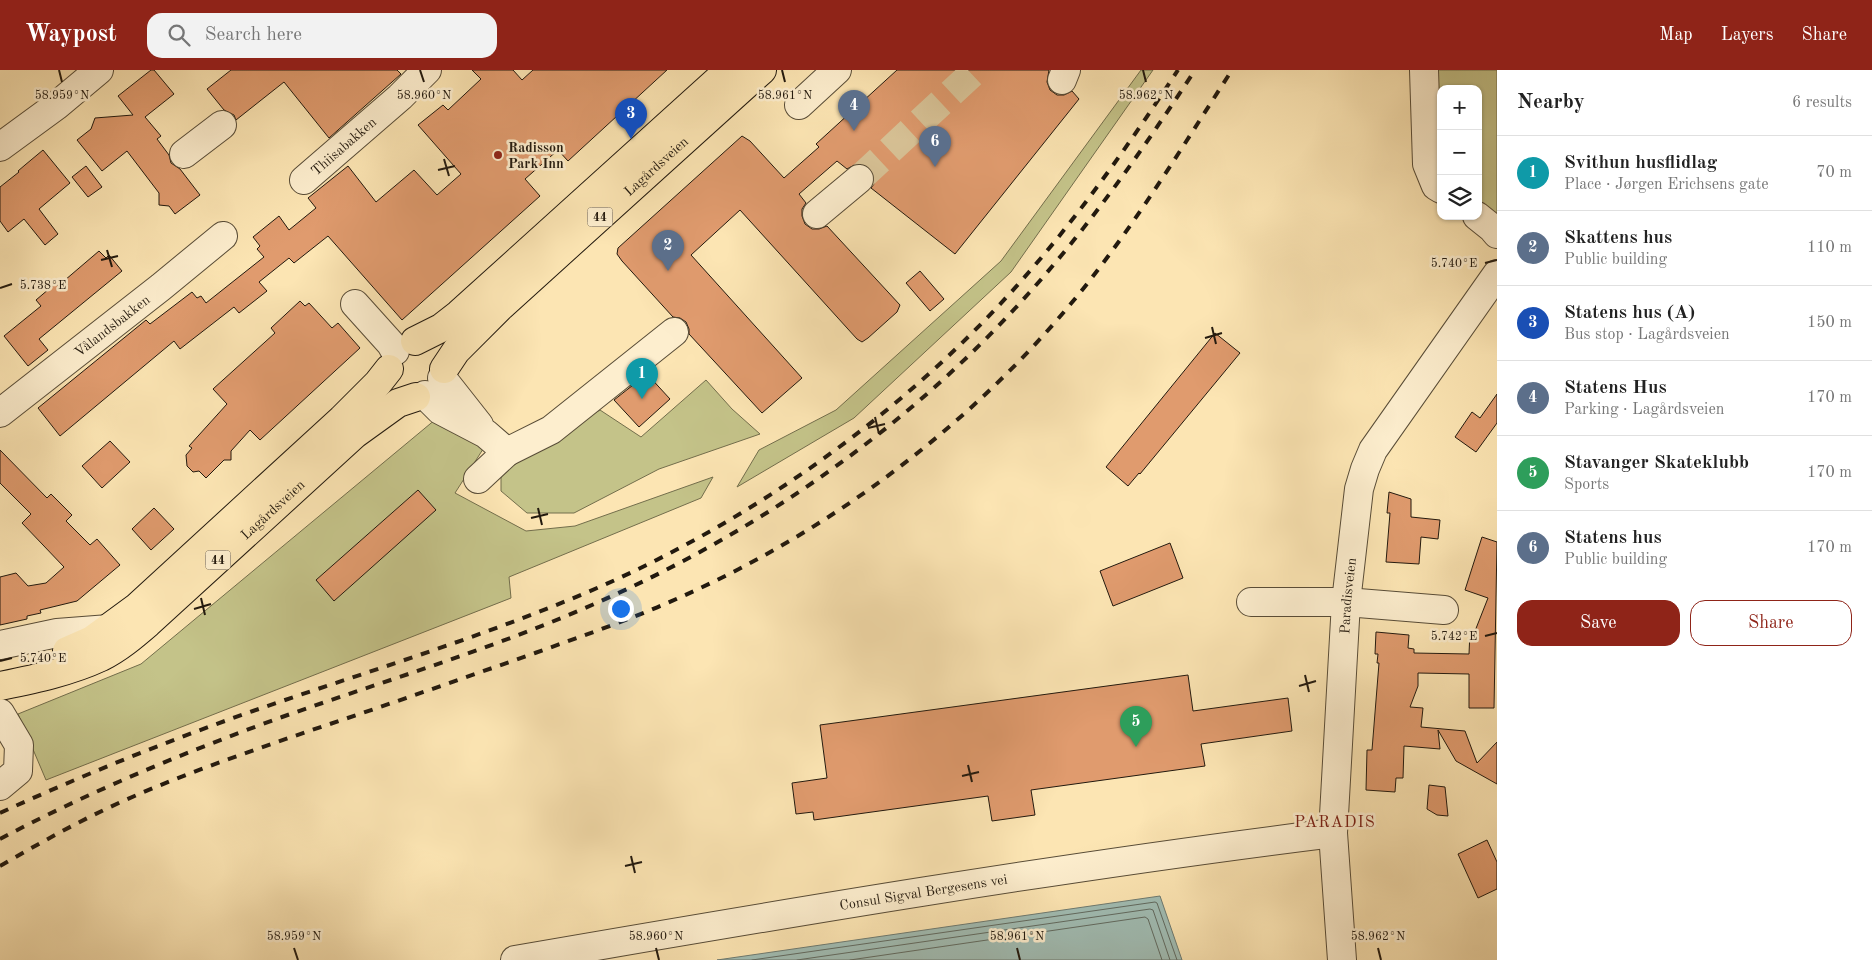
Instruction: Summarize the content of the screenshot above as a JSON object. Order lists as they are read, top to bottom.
{
  "streets": {
    "main road": ["Lagårdsveien", "44"],
    "street": [
      "Thiisabakken",
      "Vålandsbakken",
      "Paradisveien",
      "Consul Sigval Bergesens vei"
    ]
  },
  "crossings": [
    ["Paradisveien", "Consul Sigval Bergesens vei"]
  ],
  "districts": ["PARADIS"],
  "places": ["Radisson Park Inn"],
  "page": {
    "header": "Waypost",
    "search": "Search here",
    "nav": ["Map", "Layers", "Share"],
    "heading": ["Nearby", "6 results"],
    "map_buttons": ["+", "−"],
    "pins": [
      "4",
      "3",
      "6",
      "2",
      "1",
      "5"
    ],
    "list": [
      {
        "mark": "1",
        "name": "Svithun husflidlag",
        "note": "Place · Jørgen Erichsens gate",
        "value": "70 m"
      },
      {
        "mark": "2",
        "name": "Skattens hus",
        "note": "Public building",
        "value": "110 m"
      },
      {
        "mark": "3",
        "name": "Statens hus (A)",
        "note": "Bus stop · Lagårdsveien",
        "value": "150 m"
      },
      {
        "mark": "4",
        "name": "Statens Hus",
        "note": "Parking · Lagårdsveien",
        "value": "170 m"
      },
      {
        "mark": "5",
        "name": "Stavanger Skateklubb",
        "note": "Sports",
        "value": "170 m"
      },
      {
        "mark": "6",
        "name": "Statens hus",
        "note": "Public building",
        "value": "170 m"
      }
    ],
    "buttons": ["Save", "Share"]
  },
  "coordinates": [
    "58.959°N",
    "58.960°N",
    "58.961°N",
    "58.962°N",
    "5.740°E",
    "5.738°E",
    "5.742°E"
  ]
}
